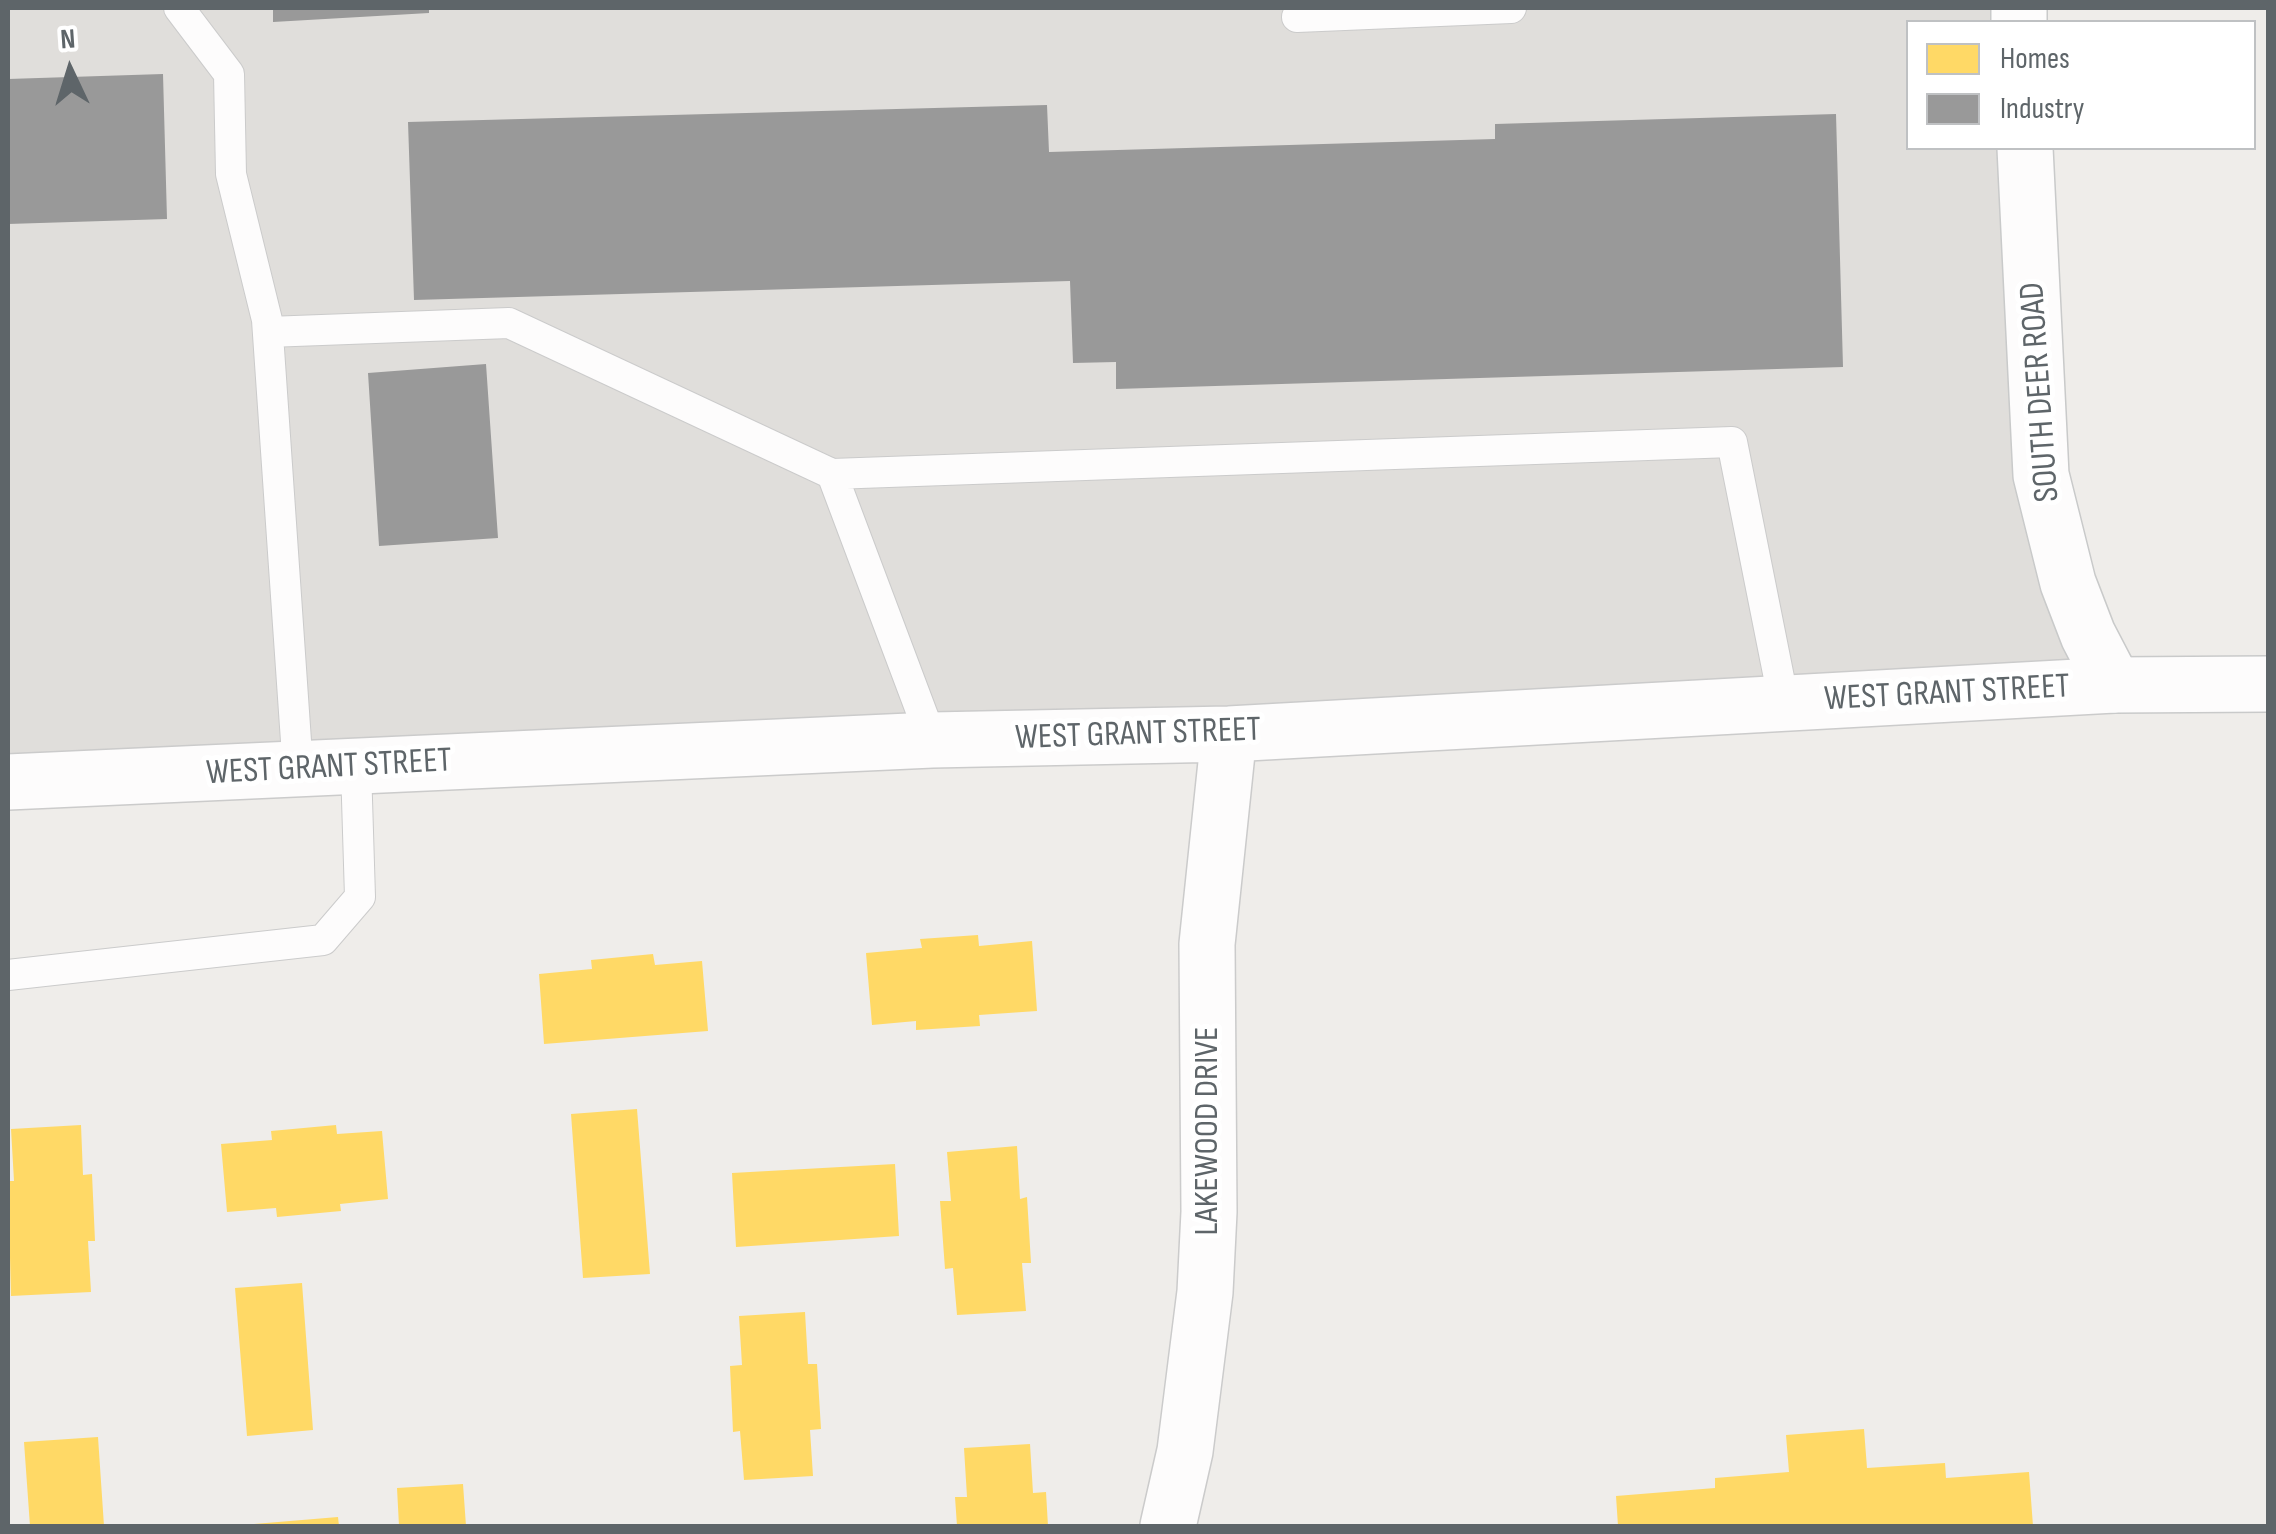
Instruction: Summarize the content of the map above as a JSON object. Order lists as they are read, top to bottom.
{
  "streets": {
    "street": ["SOUTH DEER ROAD", "WEST GRANT STREET", "LAKEWOOD DRIVE"]
  },
  "crossings": [
    ["SOUTH DEER ROAD", "WEST GRANT STREET"],
    ["WEST GRANT STREET", "LAKEWOOD DRIVE"]
  ],
  "legend": ["Homes", "Industry"],
  "north": "top"
}
